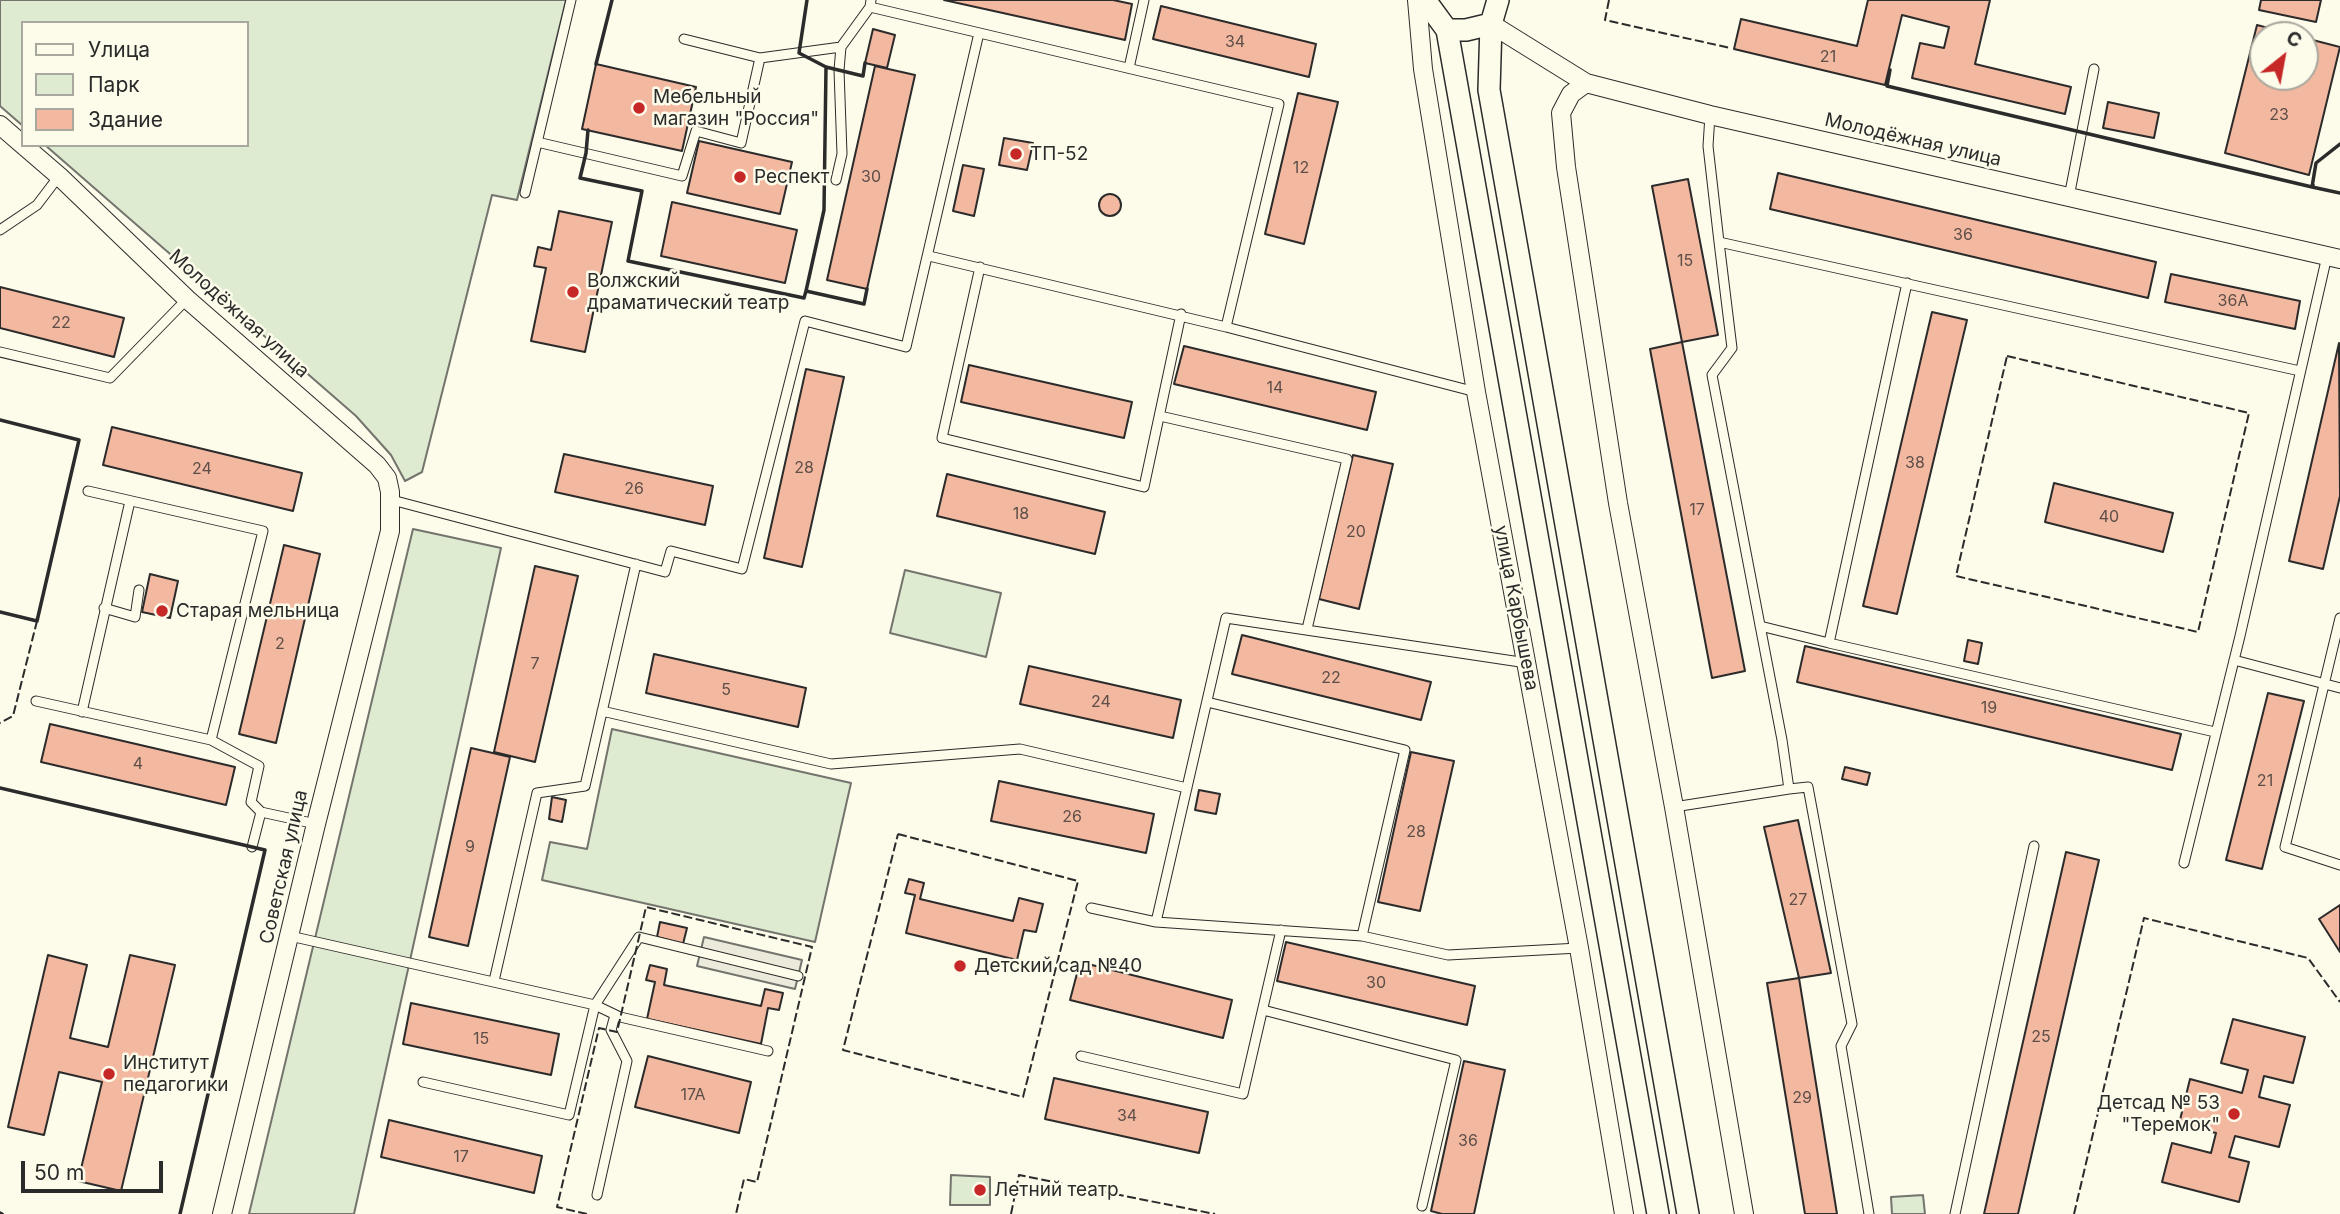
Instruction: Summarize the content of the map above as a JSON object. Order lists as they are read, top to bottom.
{
  "streets": {
    "street": ["Молодёжная улица", "улица Карбышева", "Советская улица"]
  },
  "crossings": [
    ["Молодёжная улица", "Советская улица"]
  ],
  "places": [
    "Мебельный магазин \"Россия\"",
    "ТП-52",
    "Респект",
    "Волжский драматический театр",
    "Старая мельница",
    "Детский сад №40",
    "Институт педагогики",
    "Детсад № 53 \"Теремок\"",
    "Летний театр"
  ],
  "house_numbers": [
    "34",
    "21",
    "23",
    "12",
    "30",
    "36",
    "15",
    "36А",
    "22",
    "14",
    "38",
    "28",
    "24",
    "26",
    "17",
    "18",
    "40",
    "20",
    "2",
    "7",
    "22",
    "5",
    "24",
    "19",
    "4",
    "21",
    "26",
    "28",
    "9",
    "27",
    "30",
    "25",
    "15",
    "17А",
    "29",
    "34",
    "36",
    "17"
  ],
  "legend": ["Улица", "Парк", "Здание"],
  "scale_bar": "50 m",
  "north": "top right"
}
